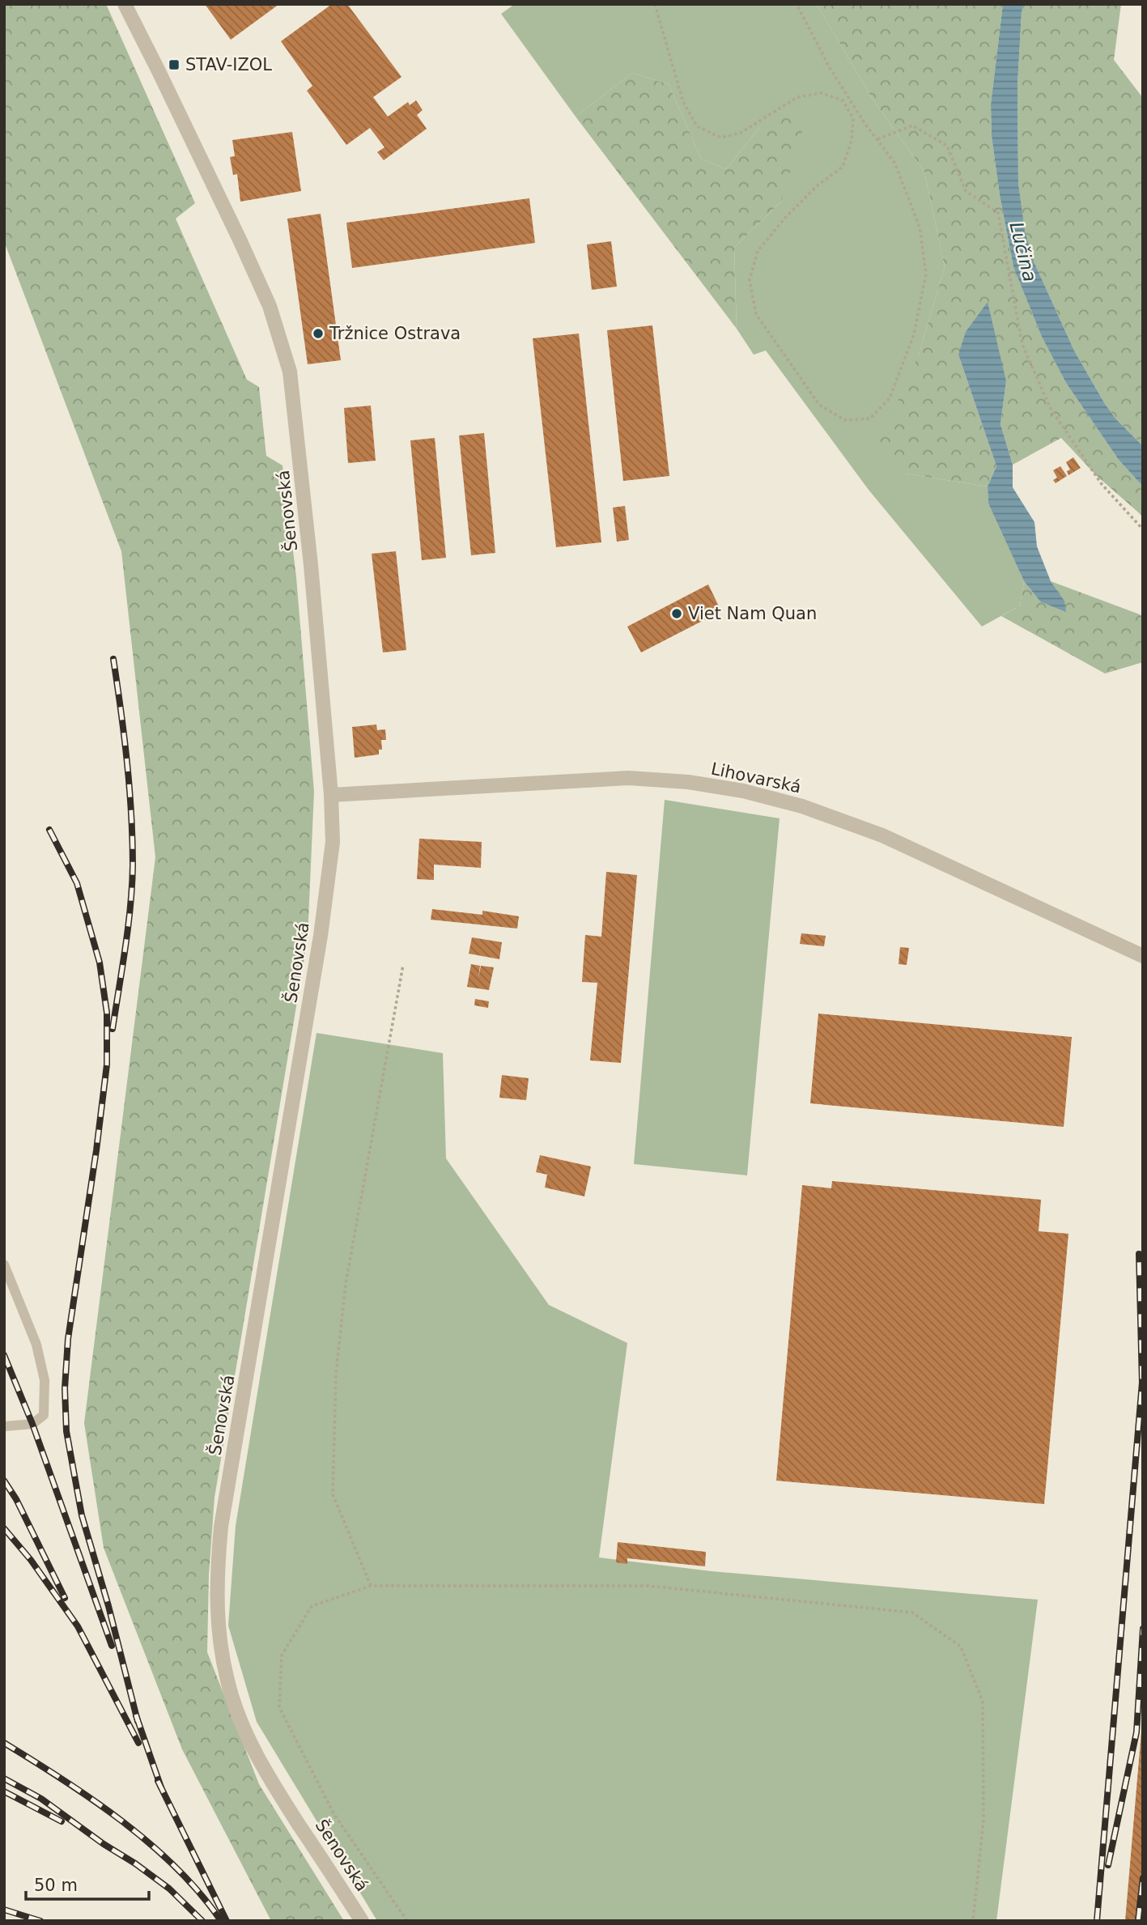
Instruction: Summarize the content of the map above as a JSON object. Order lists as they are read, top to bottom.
{
  "streets": {
    "street": ["Šenovská", "Lihovarská"]
  },
  "crossings": [
    ["Šenovská", "Lihovarská"]
  ],
  "water": ["Lučina"],
  "places": {
    "transit": ["STAV-IZOL"],
    "other": ["Tržnice Ostrava", "Viet Nam Quan"]
  },
  "scale_bar": "50 m"
}
